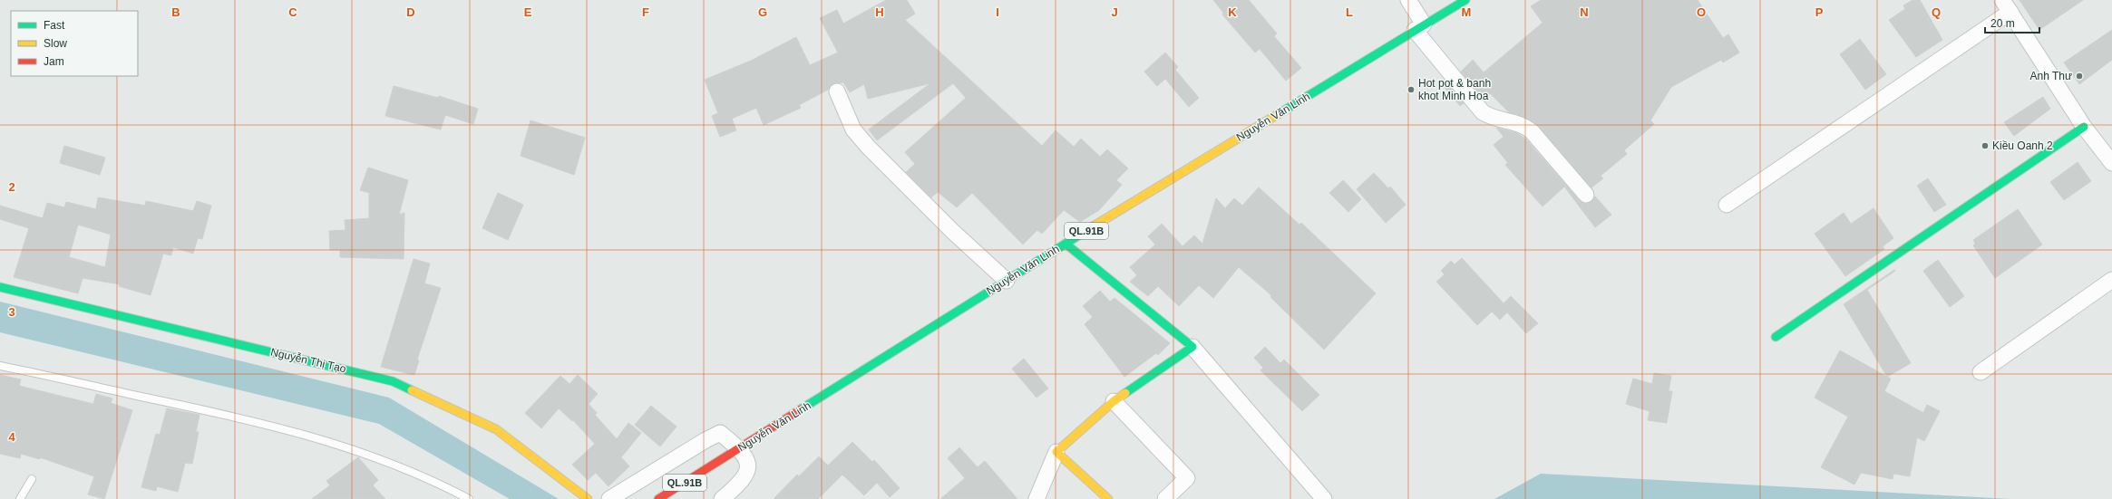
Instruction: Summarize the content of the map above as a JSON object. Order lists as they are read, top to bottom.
{
  "streets": {
    "main road": ["Nguyễn Văn Linh", "QL.91B", "Nguyễn Thị Tạo"]
  },
  "places": ["Anh Thư", "Hot pot & banh khot Minh Hoa", "Kiều Oanh 2"],
  "legend": ["Fast", "Slow", "Jam"],
  "scale_bar": "20 m",
  "grid": {
    "columns": [
      "B",
      "C",
      "D",
      "E",
      "F",
      "G",
      "H",
      "I",
      "J",
      "K",
      "L",
      "M",
      "N",
      "O",
      "P",
      "Q"
    ],
    "rows": ["2", "3", "4"]
  }
}
